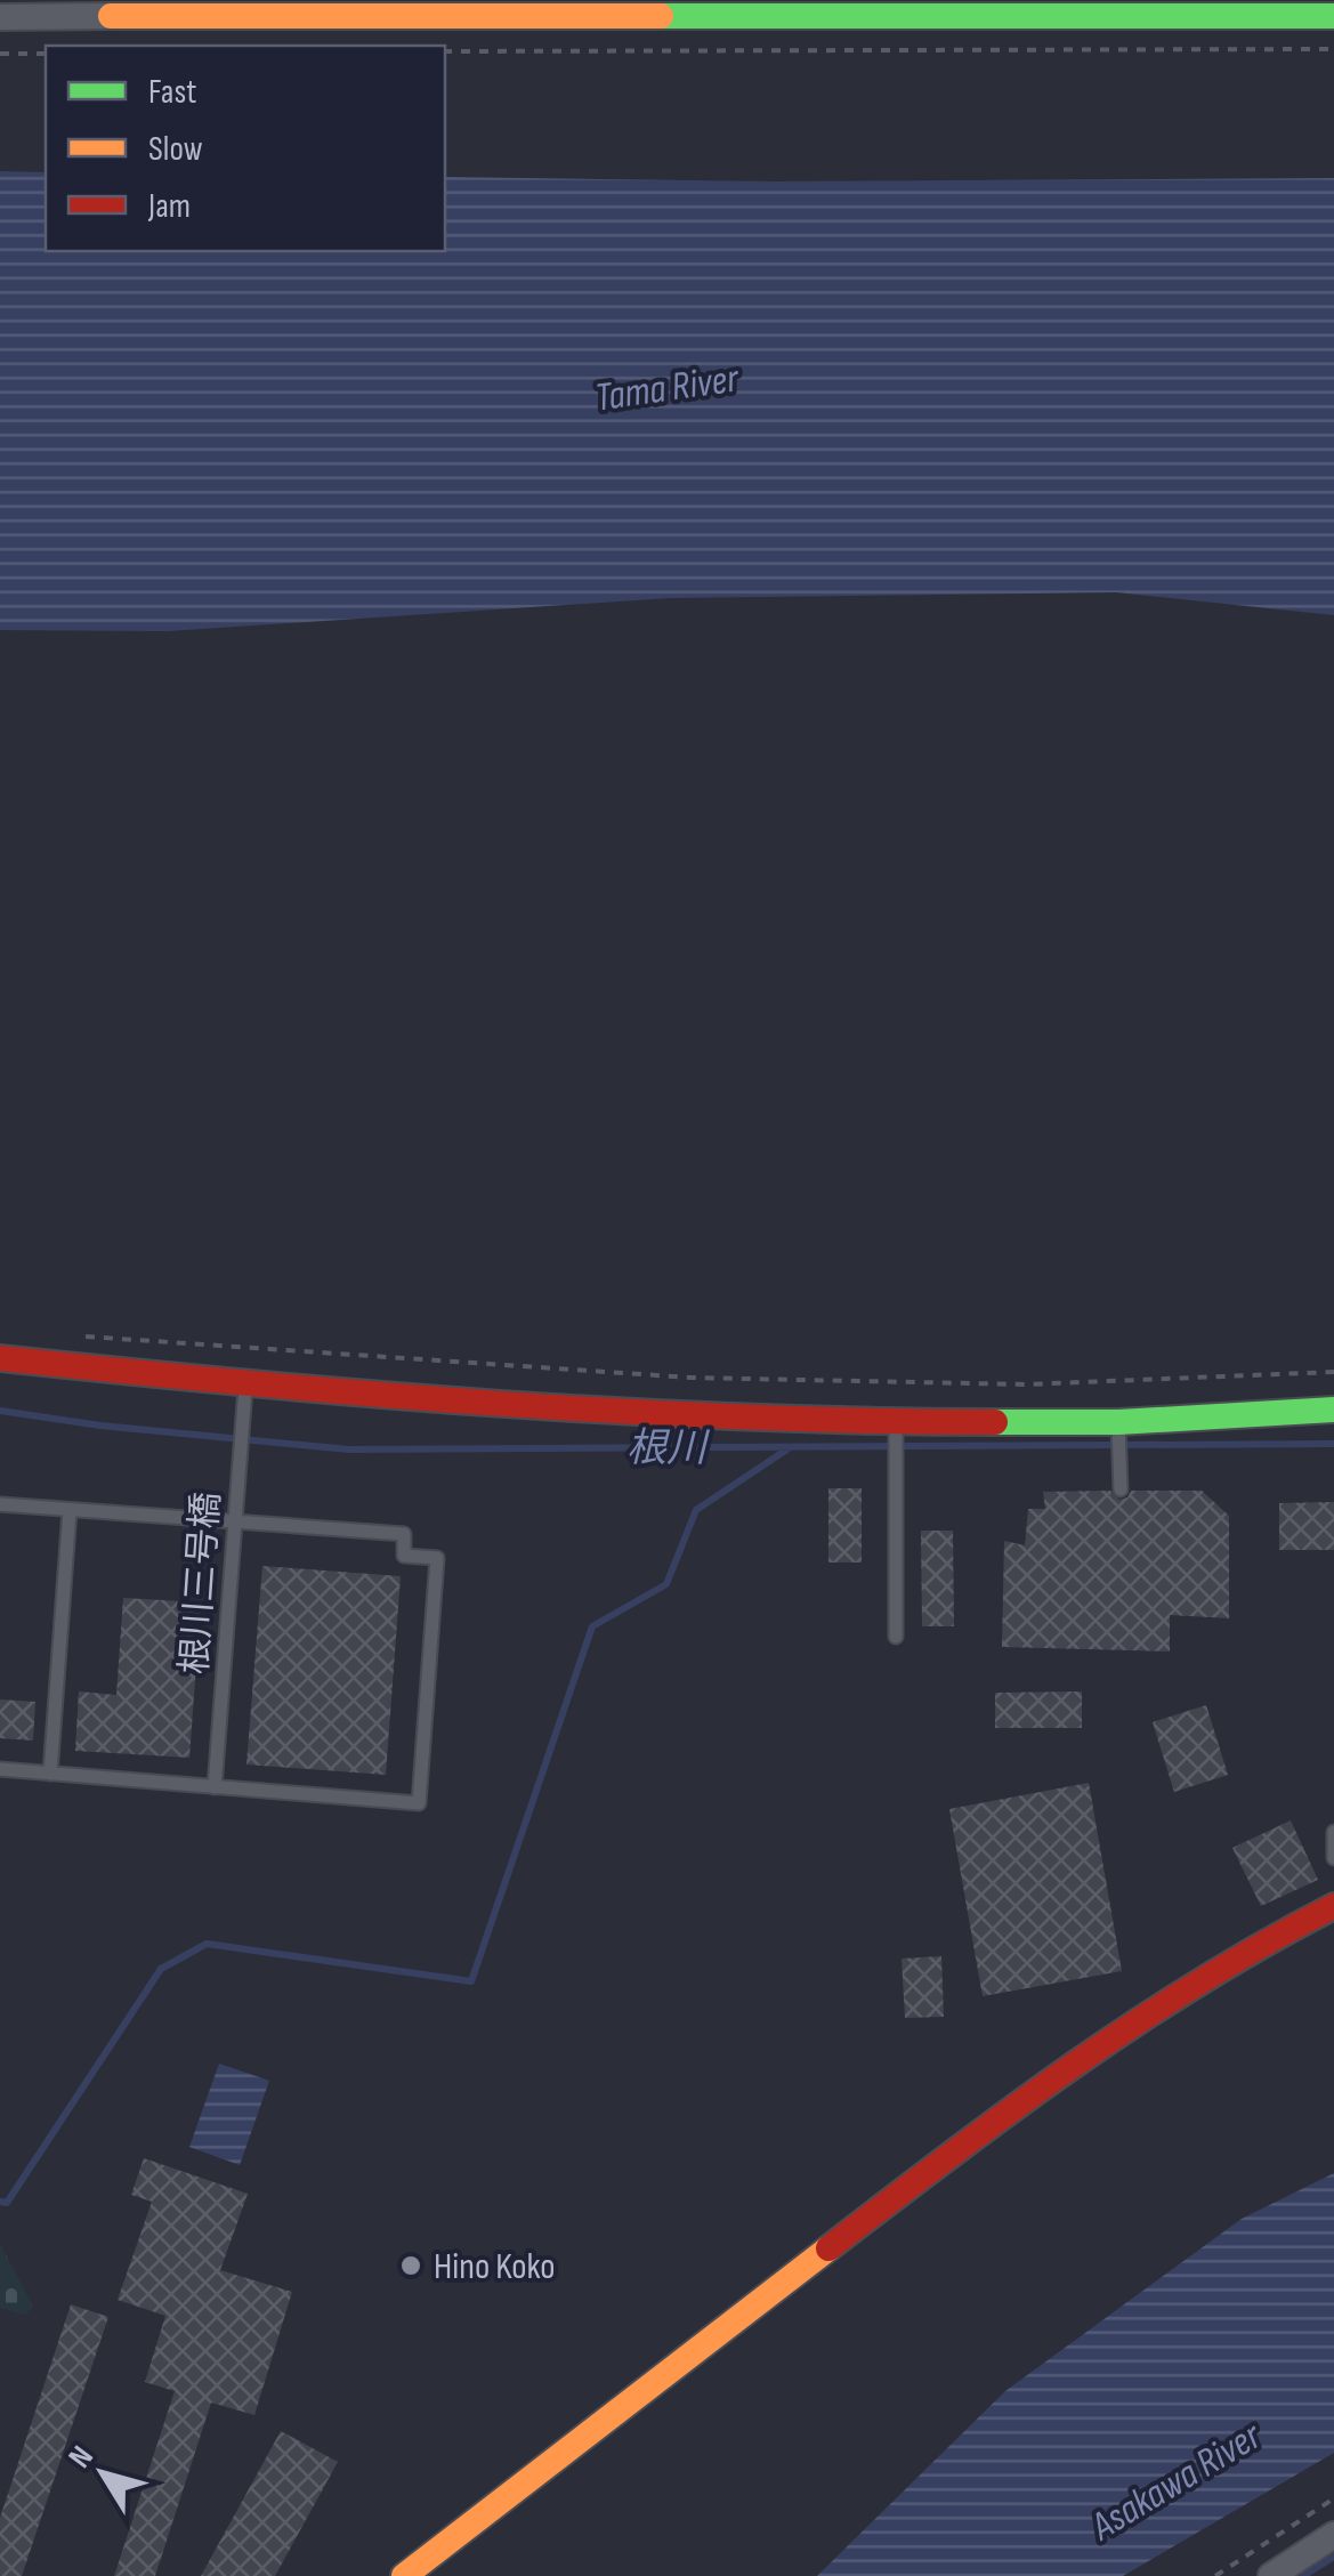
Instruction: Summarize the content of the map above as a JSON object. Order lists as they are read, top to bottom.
{
  "streets": {
    "lane": ["根川三号橋"]
  },
  "water": ["Tama River", "根川", "Asakawa River"],
  "places": ["Hino Koko"],
  "legend": ["Fast", "Slow", "Jam"],
  "north": "top left"
}
